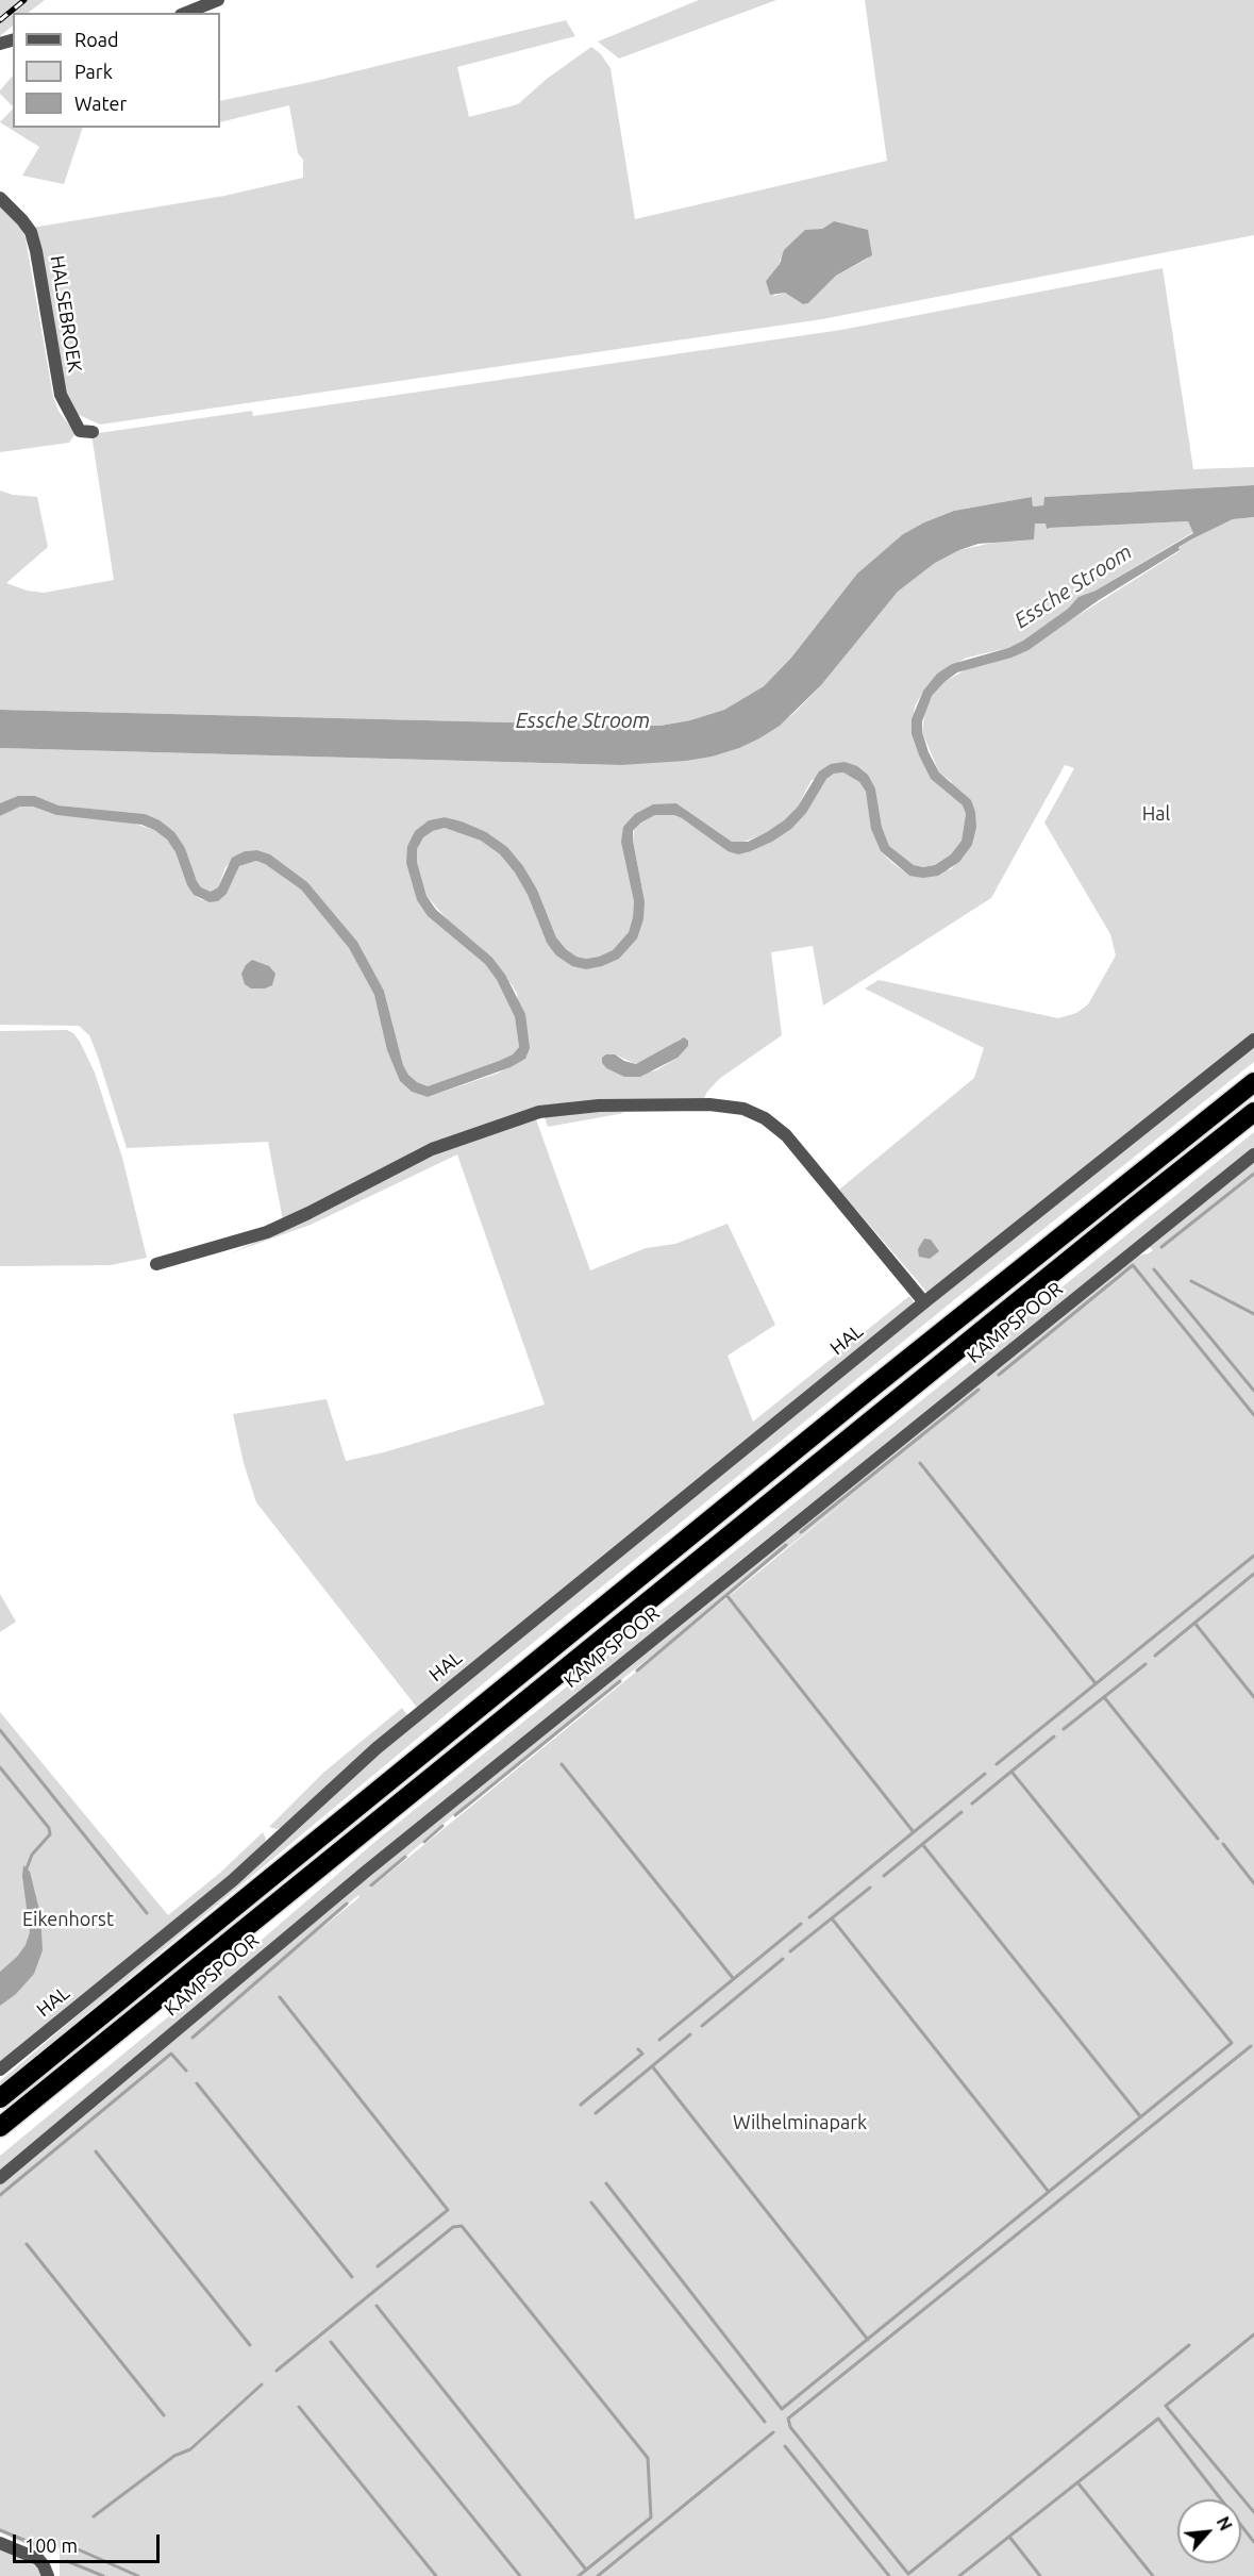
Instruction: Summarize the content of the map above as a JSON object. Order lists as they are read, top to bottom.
{
  "streets": {
    "street": ["HALSEBROEK", "KAMPSPOOR", "HAL"]
  },
  "water": ["Essche Stroom"],
  "parks": ["Hal", "Eikenhorst", "Wilhelminapark"],
  "legend": ["Road", "Park", "Water"],
  "scale_bar": "100 m",
  "north": "top right"
}
